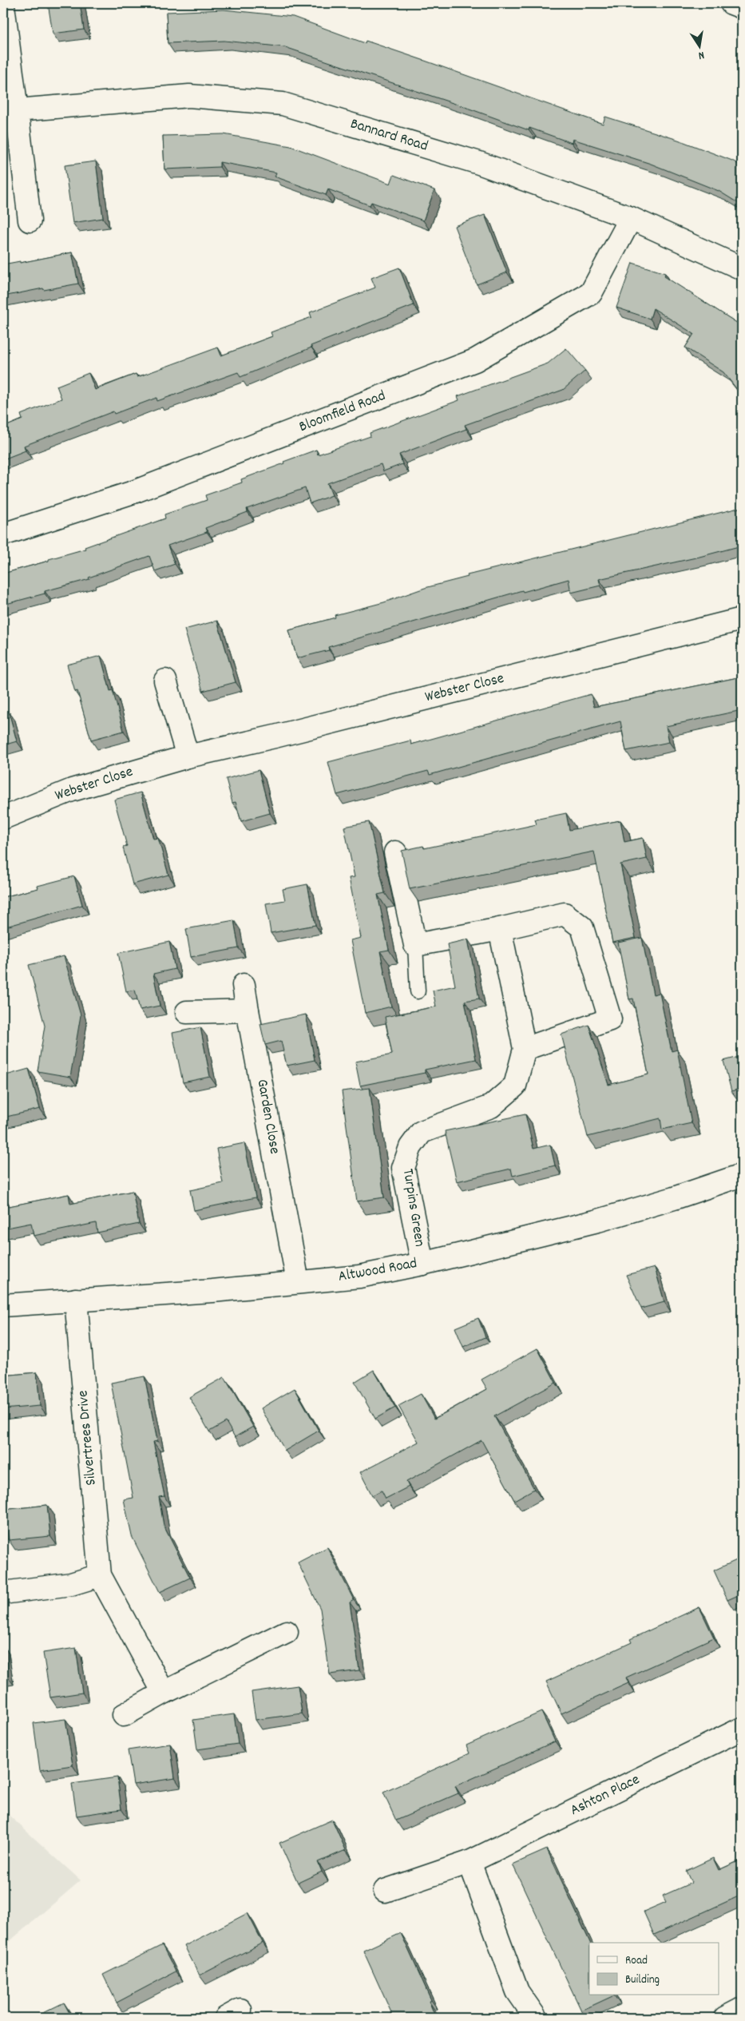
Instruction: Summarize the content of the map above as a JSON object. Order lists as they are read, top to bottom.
{
  "streets": {
    "main road": [
      "Bannard Road",
      "Bloomfield Road",
      "Webster Close",
      "Garden Close",
      "Turpins Green",
      "Altwood Road",
      "Silvertrees Drive",
      "Ashton Place"
    ]
  },
  "crossings": [
    ["Bannard Road", "Bloomfield Road"],
    ["Garden Close", "Altwood Road"],
    ["Turpins Green", "Altwood Road"],
    ["Altwood Road", "Silvertrees Drive"]
  ],
  "legend": ["Road", "Building"],
  "north": "bottom"
}
